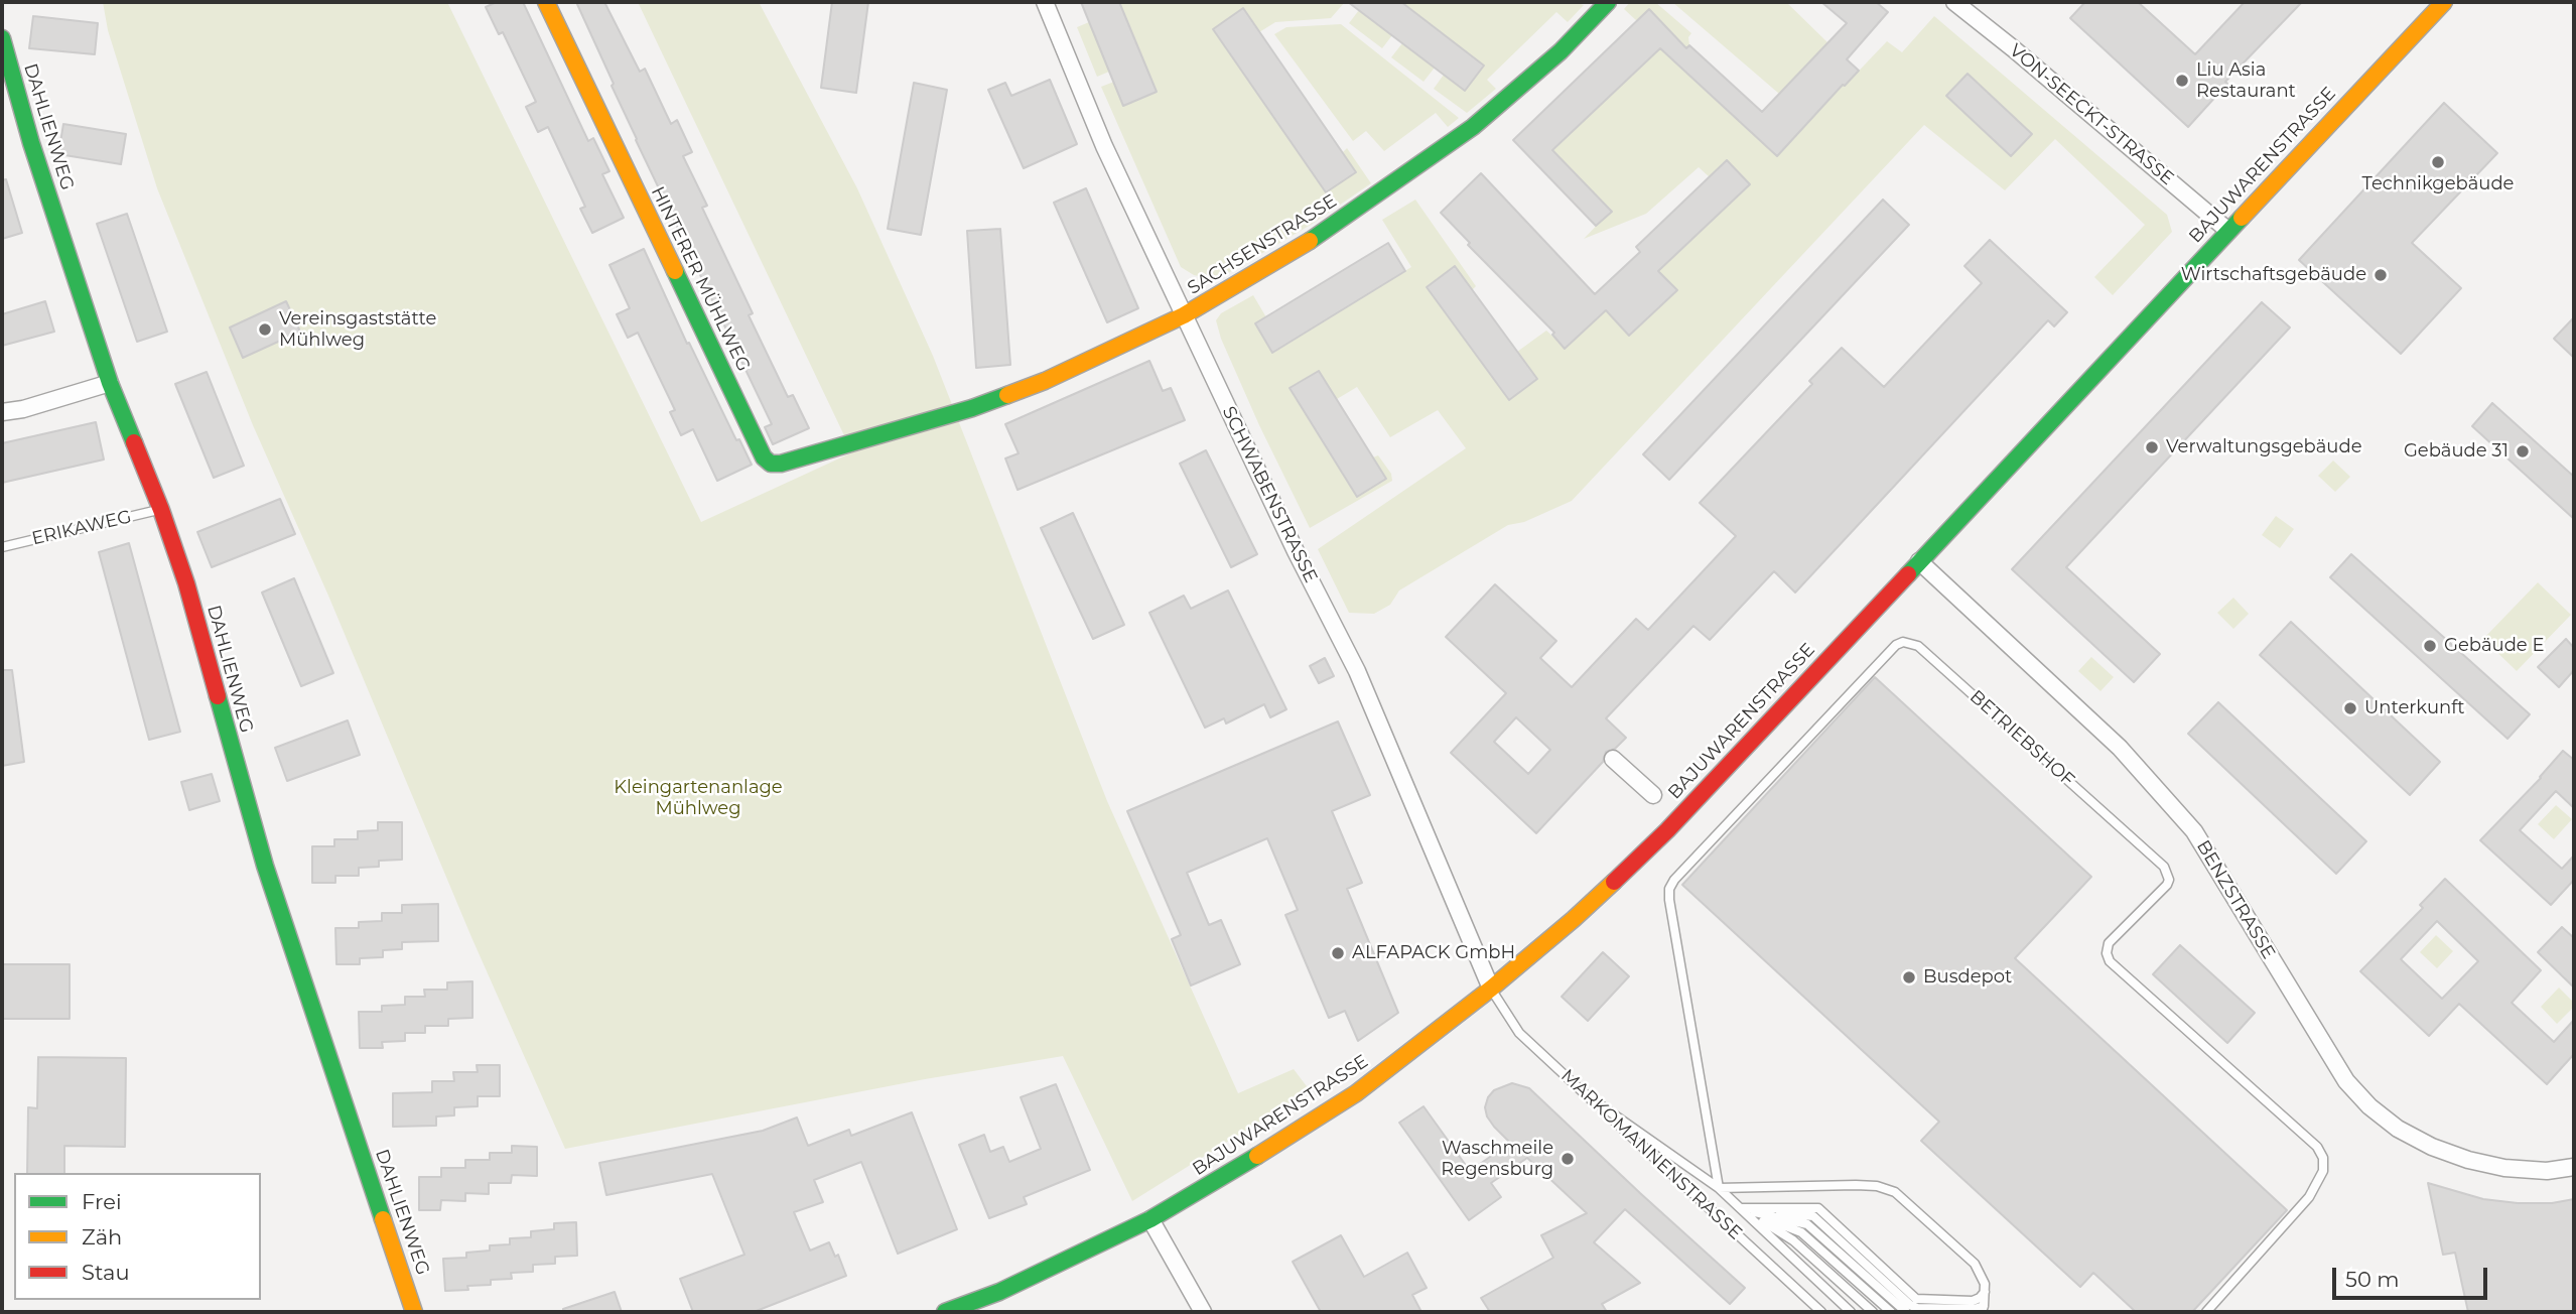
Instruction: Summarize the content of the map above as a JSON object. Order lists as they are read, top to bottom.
{
  "streets": {
    "street": [
      "VON-SEECKT-STRASSE",
      "DAHLIENWEG",
      "BAJUWARENSTRASSE",
      "SACHSENSTRASSE",
      "HINTERER MÜHLWEG",
      "SCHWABENSTRASSE",
      "BENZSTRASSE"
    ],
    "lane": ["ERIKAWEG", "BETRIEBSHOF", "MARKOMANNENSTRASSE"]
  },
  "crossings": [
    ["VON-SEECKT-STRASSE", "BAJUWARENSTRASSE"],
    ["DAHLIENWEG", "ERIKAWEG"],
    ["BAJUWARENSTRASSE", "SCHWABENSTRASSE"],
    ["BAJUWARENSTRASSE", "BENZSTRASSE"],
    ["BAJUWARENSTRASSE", "MARKOMANNENSTRASSE"],
    ["SACHSENSTRASSE", "HINTERER MÜHLWEG"],
    ["SACHSENSTRASSE", "SCHWABENSTRASSE"],
    ["SCHWABENSTRASSE", "MARKOMANNENSTRASSE"]
  ],
  "parks": ["Kleingartenanlage Mühlweg"],
  "places": [
    "Liu Asia Restaurant",
    "Technikgebäude",
    "Wirtschaftsgebäude",
    "Vereinsgaststätte Mühlweg",
    "Verwaltungsgebäude",
    "Gebäude 31",
    "Gebäude E",
    "Unterkunft",
    "ALFAPACK GmbH",
    "Busdepot",
    "Waschmeile Regensburg"
  ],
  "legend": ["Frei", "Zäh", "Stau"],
  "scale_bar": "50 m"
}
